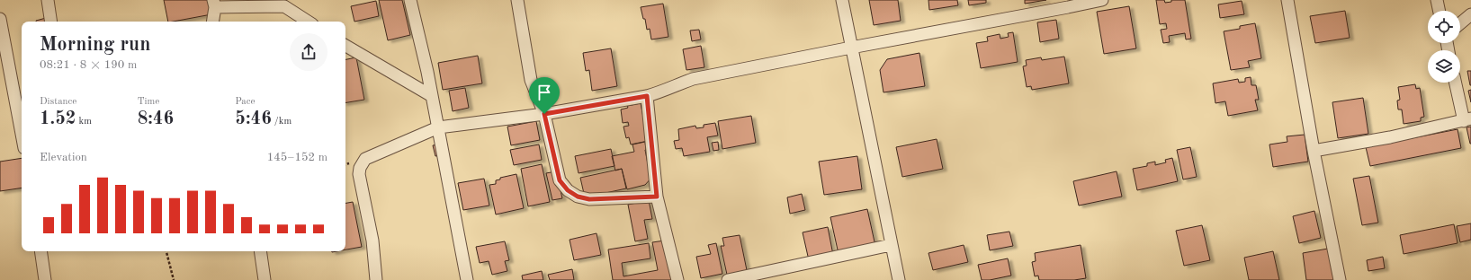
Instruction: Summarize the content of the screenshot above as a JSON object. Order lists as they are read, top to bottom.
{
  "page": {
    "heading": ["Morning run", "08:21 · 8 × 190 m"],
    "stats": [
      ["Distance", "1.52 km"],
      ["Time", "8:46"],
      ["Pace", "5:46 /km"]
    ],
    "chart": ["Elevation", "145–152 m"]
  }
}
